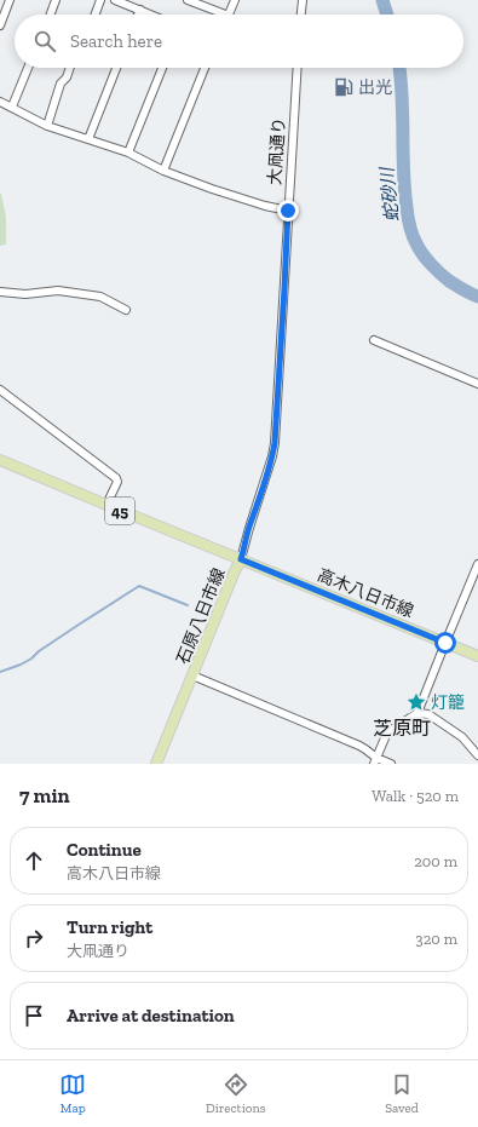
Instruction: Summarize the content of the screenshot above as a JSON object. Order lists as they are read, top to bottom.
{
  "streets": {
    "main road": ["45", "高木八日市線", "石原八日市線"],
    "street": ["大凧通り"]
  },
  "crossings": [
    ["大凧通り", "高木八日市線"],
    ["大凧通り", "石原八日市線"],
    ["高木八日市線", "石原八日市線"]
  ],
  "districts": ["芝原町"],
  "water": ["蛇砂川"],
  "places": {
    "fuel station": ["出光"],
    "place": ["灯籠"]
  },
  "page": {
    "search": "Search here",
    "heading": ["7 min", "Walk · 520 m"],
    "list": [
      ["Continue", "高木八日市線", "200 m"],
      ["Turn right", "大凧通り", "320 m"],
      "Arrive at destination"
    ],
    "nav": ["Map", "Directions", "Saved"]
  }
}
